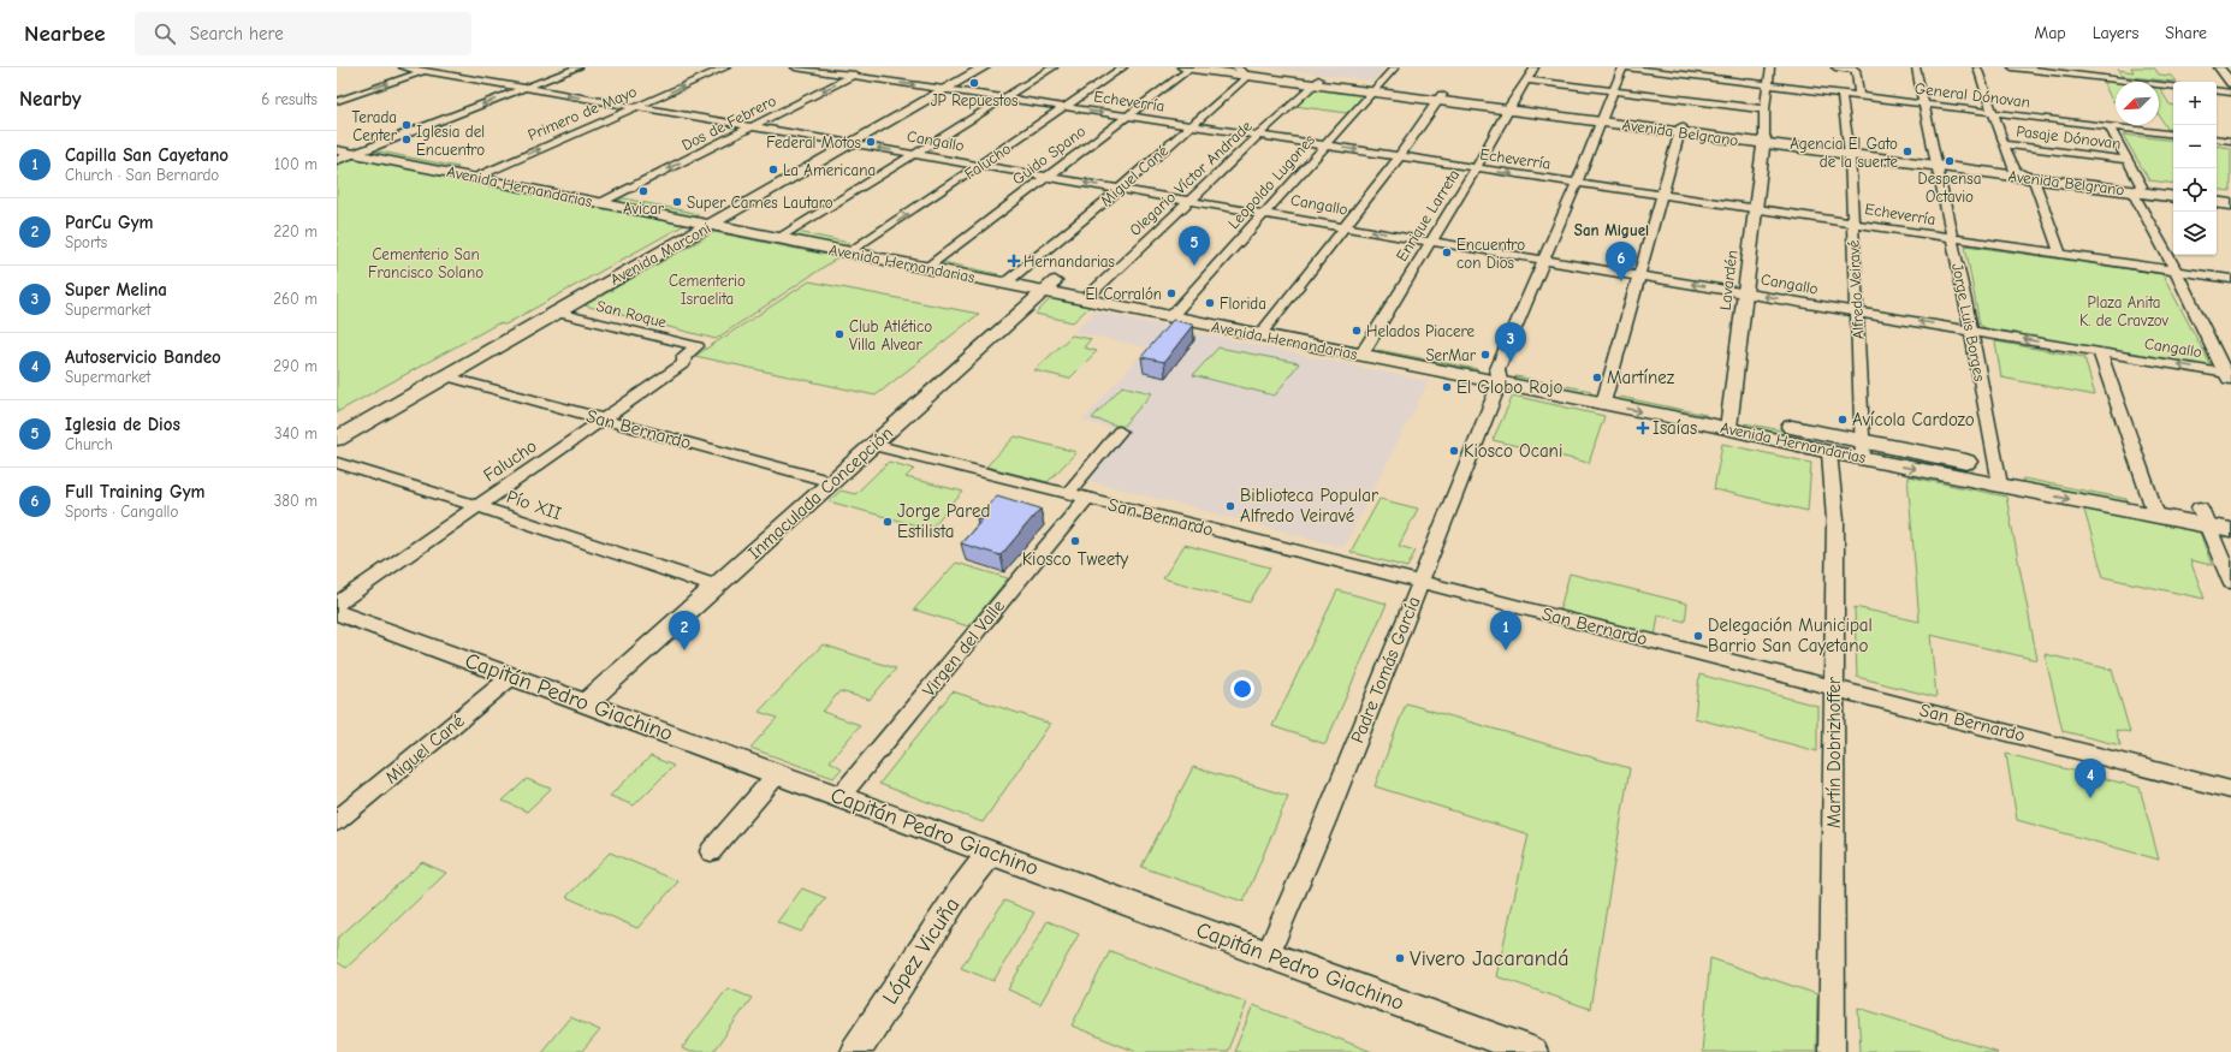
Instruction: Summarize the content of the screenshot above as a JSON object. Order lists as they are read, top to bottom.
{
  "streets": {
    "main road": ["Avenida Belgrano", "Avenida Hernandarias", "Avenida Marconi"],
    "street": [
      "General Dónovan",
      "Echeverría",
      "Primero de Mayo",
      "Dos de Febrero",
      "Pasaje Dónovan",
      "Cangallo",
      "Guido Spano",
      "Falucho",
      "Miguel Cané",
      "Olegario Víctor Andrade",
      "Leopoldo Lugones",
      "Enrique Larreta",
      "Lavardén",
      "Alfredo Veiravé",
      "San Roque",
      "Jorge Luis Borges",
      "San Bernardo",
      "Inmaculada Concepción",
      "Pío XII",
      "Virgen del Valle",
      "Padre Tomás García",
      "Capitán Pedro Giachino",
      "Martín Dobrizhoffer",
      "López Vicuña"
    ]
  },
  "crossings": [
    ["General Dónovan", "Alfredo Veiravé"],
    ["General Dónovan", "Jorge Luis Borges"],
    ["General Dónovan", "Padre Tomás García"],
    ["Echeverría", "Dos de Febrero"],
    ["Echeverría", "Guido Spano"],
    ["Echeverría", "Falucho"],
    ["Echeverría", "Miguel Cané"],
    ["Echeverría", "Olegario Víctor Andrade"],
    ["Echeverría", "Leopoldo Lugones"],
    ["Echeverría", "Enrique Larreta"],
    ["Echeverría", "Avenida Marconi"],
    ["Echeverría", "Lavardén"],
    ["Echeverría", "Alfredo Veiravé"],
    ["Echeverría", "Jorge Luis Borges"],
    ["Echeverría", "Padre Tomás García"],
    ["Primero de Mayo", "Cangallo"],
    ["Primero de Mayo", "Avenida Hernandarias"],
    ["Dos de Febrero", "Cangallo"],
    ["Dos de Febrero", "Avenida Hernandarias"],
    ["Avenida Belgrano", "Guido Spano"],
    ["Avenida Belgrano", "Miguel Cané"],
    ["Avenida Belgrano", "Olegario Víctor Andrade"],
    ["Avenida Belgrano", "Leopoldo Lugones"],
    ["Avenida Belgrano", "Enrique Larreta"],
    ["Avenida Belgrano", "Lavardén"],
    ["Avenida Belgrano", "Alfredo Veiravé"],
    ["Avenida Belgrano", "Jorge Luis Borges"],
    ["Avenida Belgrano", "Padre Tomás García"],
    ["Cangallo", "Guido Spano"],
    ["Cangallo", "Falucho"],
    ["Cangallo", "Miguel Cané"],
    ["Cangallo", "Olegario Víctor Andrade"],
    ["Cangallo", "Leopoldo Lugones"],
    ["Cangallo", "Enrique Larreta"],
    ["Cangallo", "Avenida Marconi"],
    ["Cangallo", "Lavardén"],
    ["Cangallo", "Alfredo Veiravé"],
    ["Cangallo", "Jorge Luis Borges"],
    ["Cangallo", "Padre Tomás García"],
    ["Guido Spano", "Avenida Hernandarias"],
    ["Falucho", "Avenida Hernandarias"],
    ["Falucho", "San Roque"],
    ["Falucho", "San Bernardo"],
    ["Falucho", "Pío XII"],
    ["Miguel Cané", "Avenida Hernandarias"],
    ["Miguel Cané", "Capitán Pedro Giachino"],
    ["Olegario Víctor Andrade", "Avenida Hernandarias"],
    ["Leopoldo Lugones", "Avenida Hernandarias"],
    ["Avenida Hernandarias", "Enrique Larreta"],
    ["Avenida Hernandarias", "Avenida Marconi"],
    ["Avenida Hernandarias", "Lavardén"],
    ["Avenida Hernandarias", "Alfredo Veiravé"],
    ["Avenida Hernandarias", "Jorge Luis Borges"],
    ["Avenida Hernandarias", "Inmaculada Concepción"],
    ["Avenida Hernandarias", "Padre Tomás García"],
    ["Avenida Hernandarias", "Martín Dobrizhoffer"],
    ["Avenida Marconi", "San Roque"],
    ["Avenida Marconi", "San Bernardo"],
    ["San Bernardo", "Inmaculada Concepción"],
    ["San Bernardo", "Virgen del Valle"],
    ["San Bernardo", "Padre Tomás García"],
    ["San Bernardo", "Martín Dobrizhoffer"],
    ["Inmaculada Concepción", "Pío XII"],
    ["Inmaculada Concepción", "Capitán Pedro Giachino"],
    ["Virgen del Valle", "Capitán Pedro Giachino"],
    ["Padre Tomás García", "Capitán Pedro Giachino"],
    ["Capitán Pedro Giachino", "López Vicuña"]
  ],
  "one_way": ["Cangallo"],
  "districts": ["San Miguel"],
  "parks": ["Cementerio San Francisco Solano", "Cementerio Israelita", "Plaza Anita K. de Cravzov"],
  "places": {
    "other": [
      "JP Repuestos",
      "Terada Center",
      "Iglesia del Encuentro",
      "Federal Motos",
      "Agencia El Gato de la suerte",
      "Despensa Octavio",
      "La Americana",
      "Avicar",
      "Super Carnes Lautaro",
      "Encuentro con Dios",
      "El Corralón",
      "Florida",
      "Helados Piacere",
      "Club Atlético Villa Alvear",
      "SerMar",
      "Martínez",
      "El Globo Rojo",
      "Avícola Cardozo",
      "Kiosco Ocani",
      "Biblioteca Popular Alfredo Veiravé",
      "Jorge Pared Estilista",
      "Kiosco Tweety",
      "Delegación Municipal Barrio San Cayetano",
      "Vivero Jacarandá"
    ],
    "health": ["Hernandarias", "Isaías"]
  },
  "north": "bottom left",
  "page": {
    "header": "Nearbee",
    "search": "Search here",
    "nav": ["Map", "Layers", "Share"],
    "heading": ["Nearby", "6 results"],
    "map_buttons": ["+", "−"],
    "list": [
      {
        "mark": "1",
        "name": "Capilla San Cayetano",
        "note": "Church · San Bernardo",
        "value": "100 m"
      },
      {
        "mark": "2",
        "name": "ParCu Gym",
        "note": "Sports",
        "value": "220 m"
      },
      {
        "mark": "3",
        "name": "Super Melina",
        "note": "Supermarket",
        "value": "260 m"
      },
      {
        "mark": "4",
        "name": "Autoservicio Bandeo",
        "note": "Supermarket",
        "value": "290 m"
      },
      {
        "mark": "5",
        "name": "Iglesia de Dios",
        "note": "Church",
        "value": "340 m"
      },
      {
        "mark": "6",
        "name": "Full Training Gym",
        "note": "Sports · Cangallo",
        "value": "380 m"
      }
    ],
    "pins": [
      "5",
      "6",
      "3",
      "1",
      "2",
      "4"
    ]
  }
}
